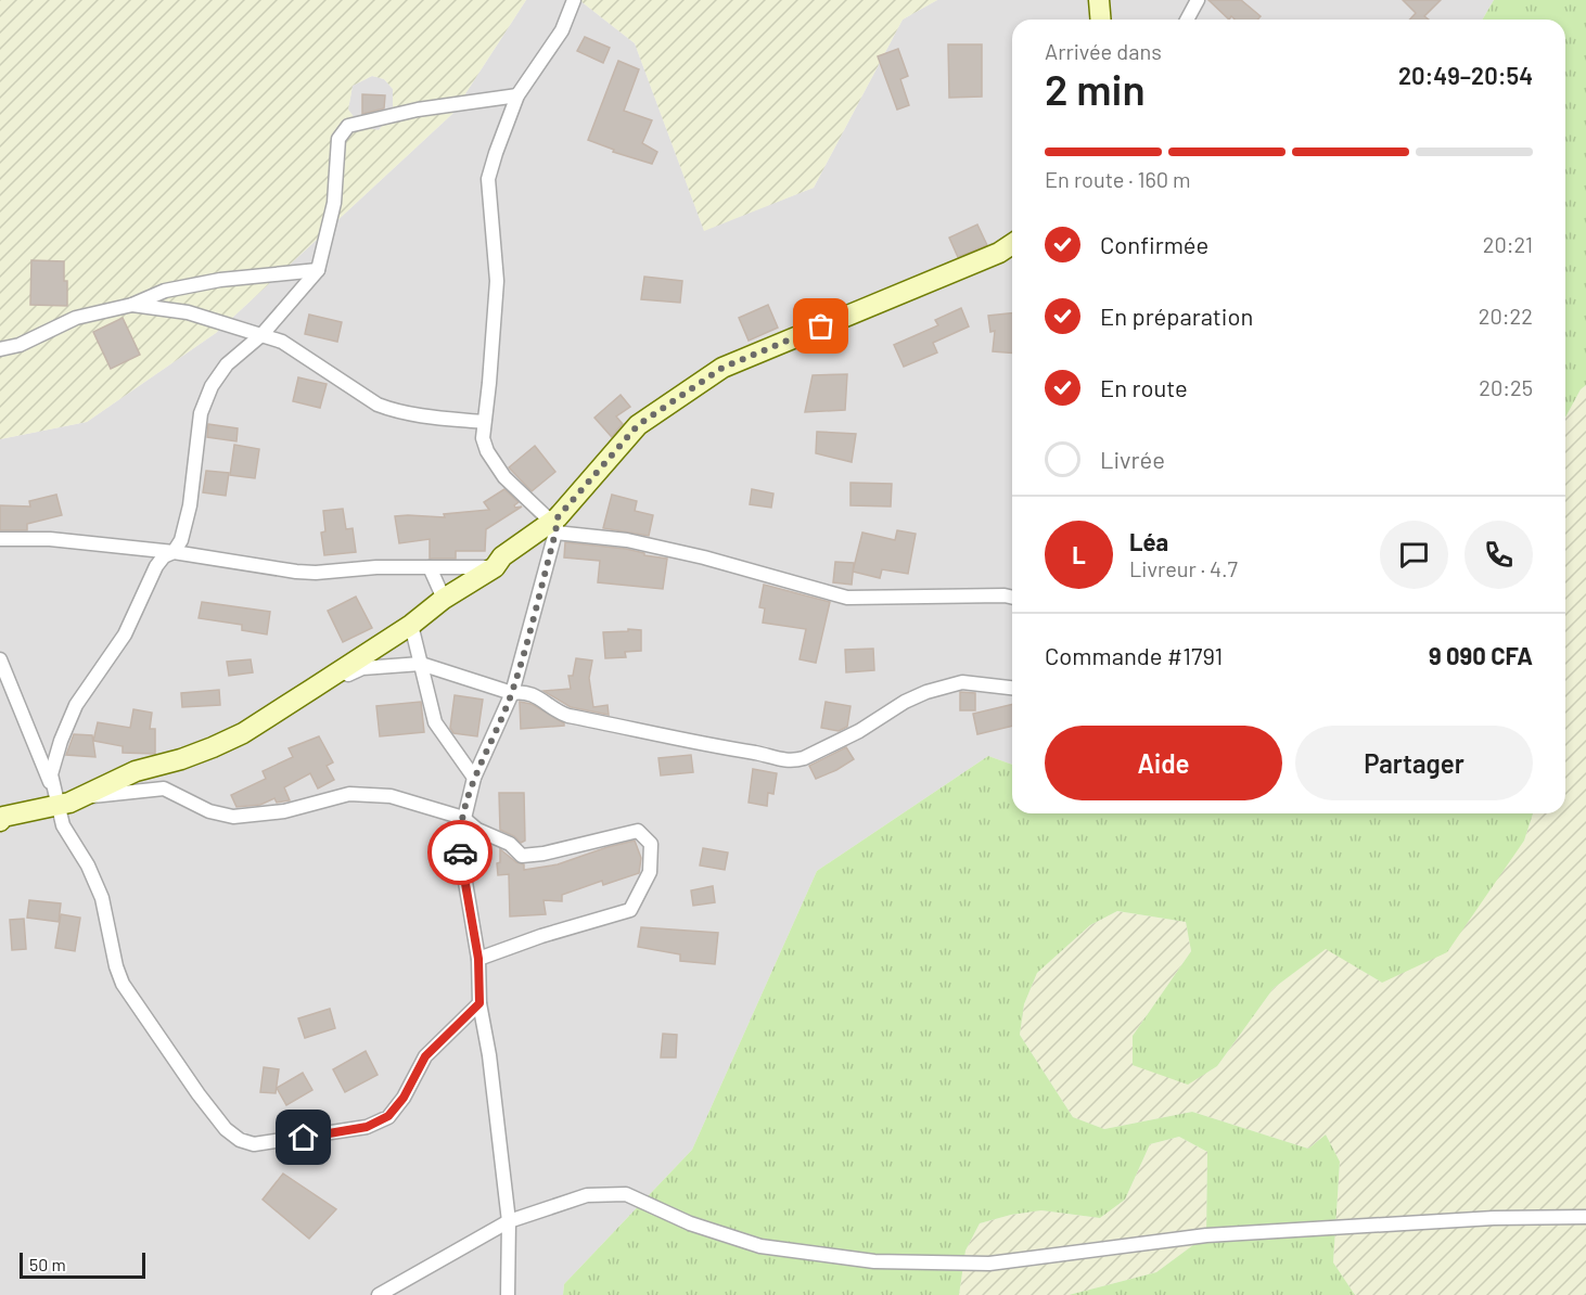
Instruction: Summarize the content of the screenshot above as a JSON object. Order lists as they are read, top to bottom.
{
  "scale_bar": "50 m",
  "page": {
    "heading": ["2 min", "Arrivée dans", "20:49–20:54"],
    "panel": [
      "Léa",
      "Livreur · 4.7",
      "Commande #1791",
      "9 090 CFA"
    ],
    "bar": "En route · 160 m",
    "list": [
      ["Confirmée", "20:21"],
      ["En préparation", "20:22"],
      ["En route", "20:25"],
      "Livrée"
    ],
    "round": "L",
    "buttons": ["Aide", "Partager"],
    "scale": "50 m"
  }
}
